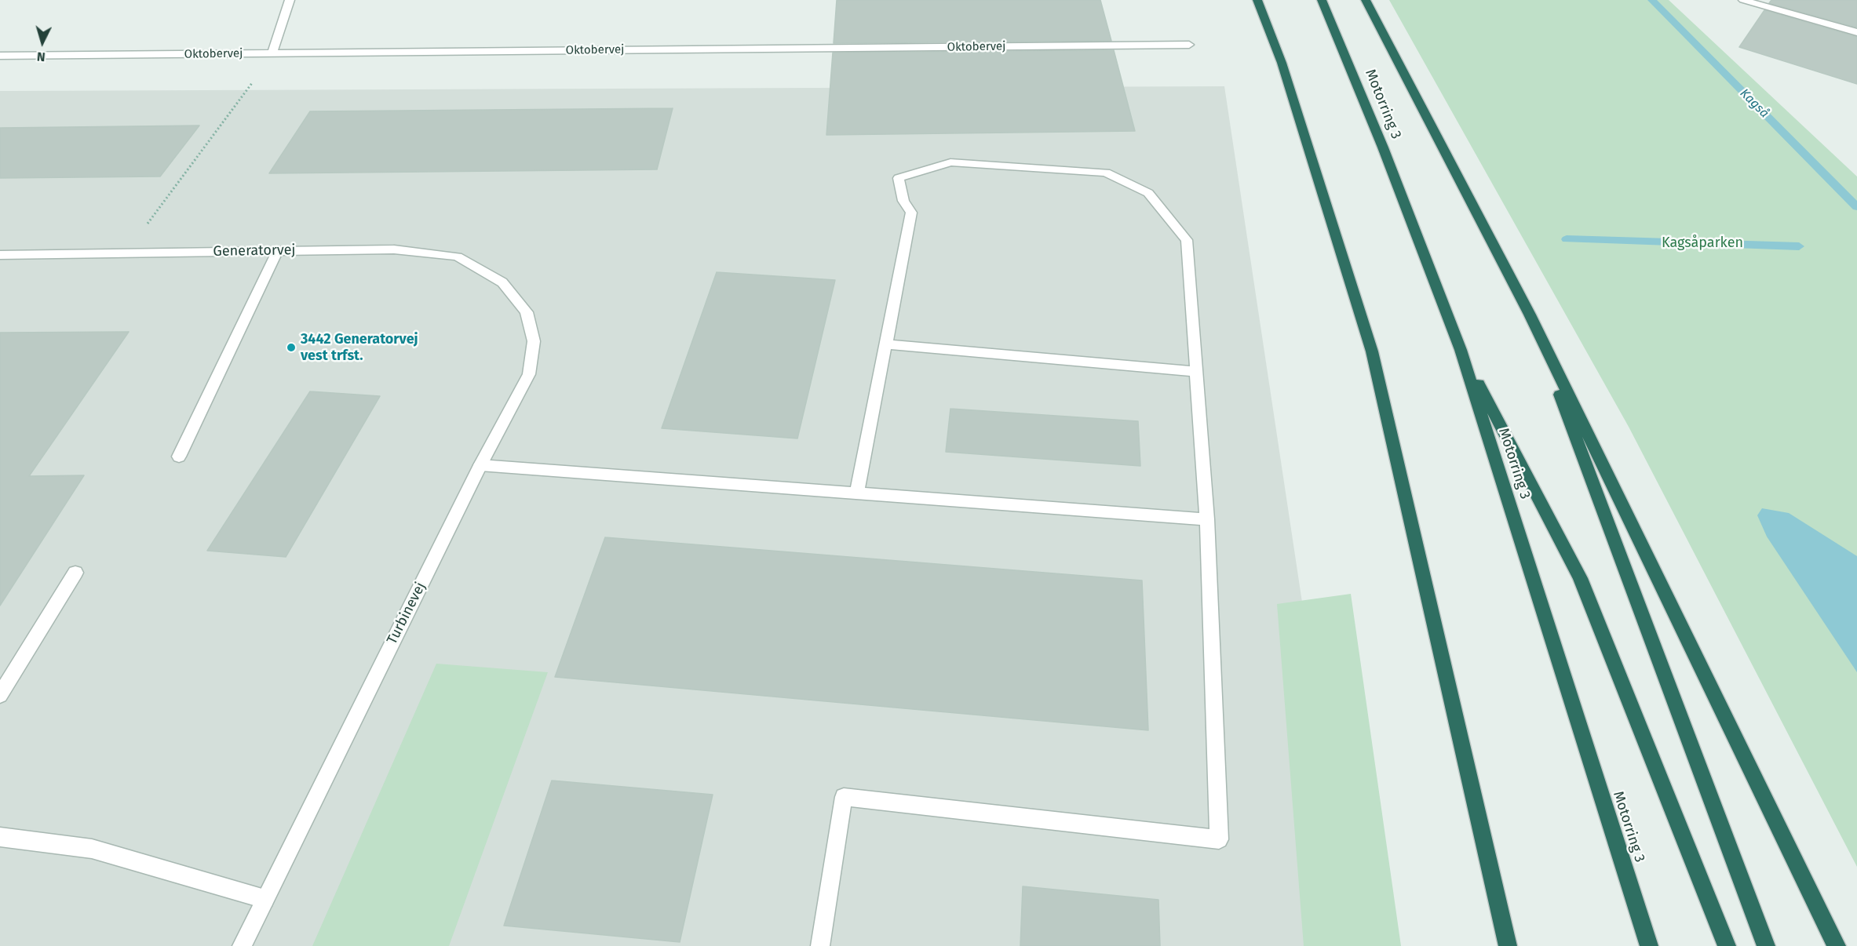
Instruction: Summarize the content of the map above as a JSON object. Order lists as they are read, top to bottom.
{
  "streets": {
    "highway": ["Motorring 3"],
    "street": ["Oktobervej", "Generatorvej", "Turbinevej"]
  },
  "crossings": [
    ["Generatorvej", "Turbinevej"]
  ],
  "water": ["Kagså"],
  "parks": ["Kagsåparken"],
  "places": ["3442 Generatorvej vest trfst."],
  "north": "bottom"
}
